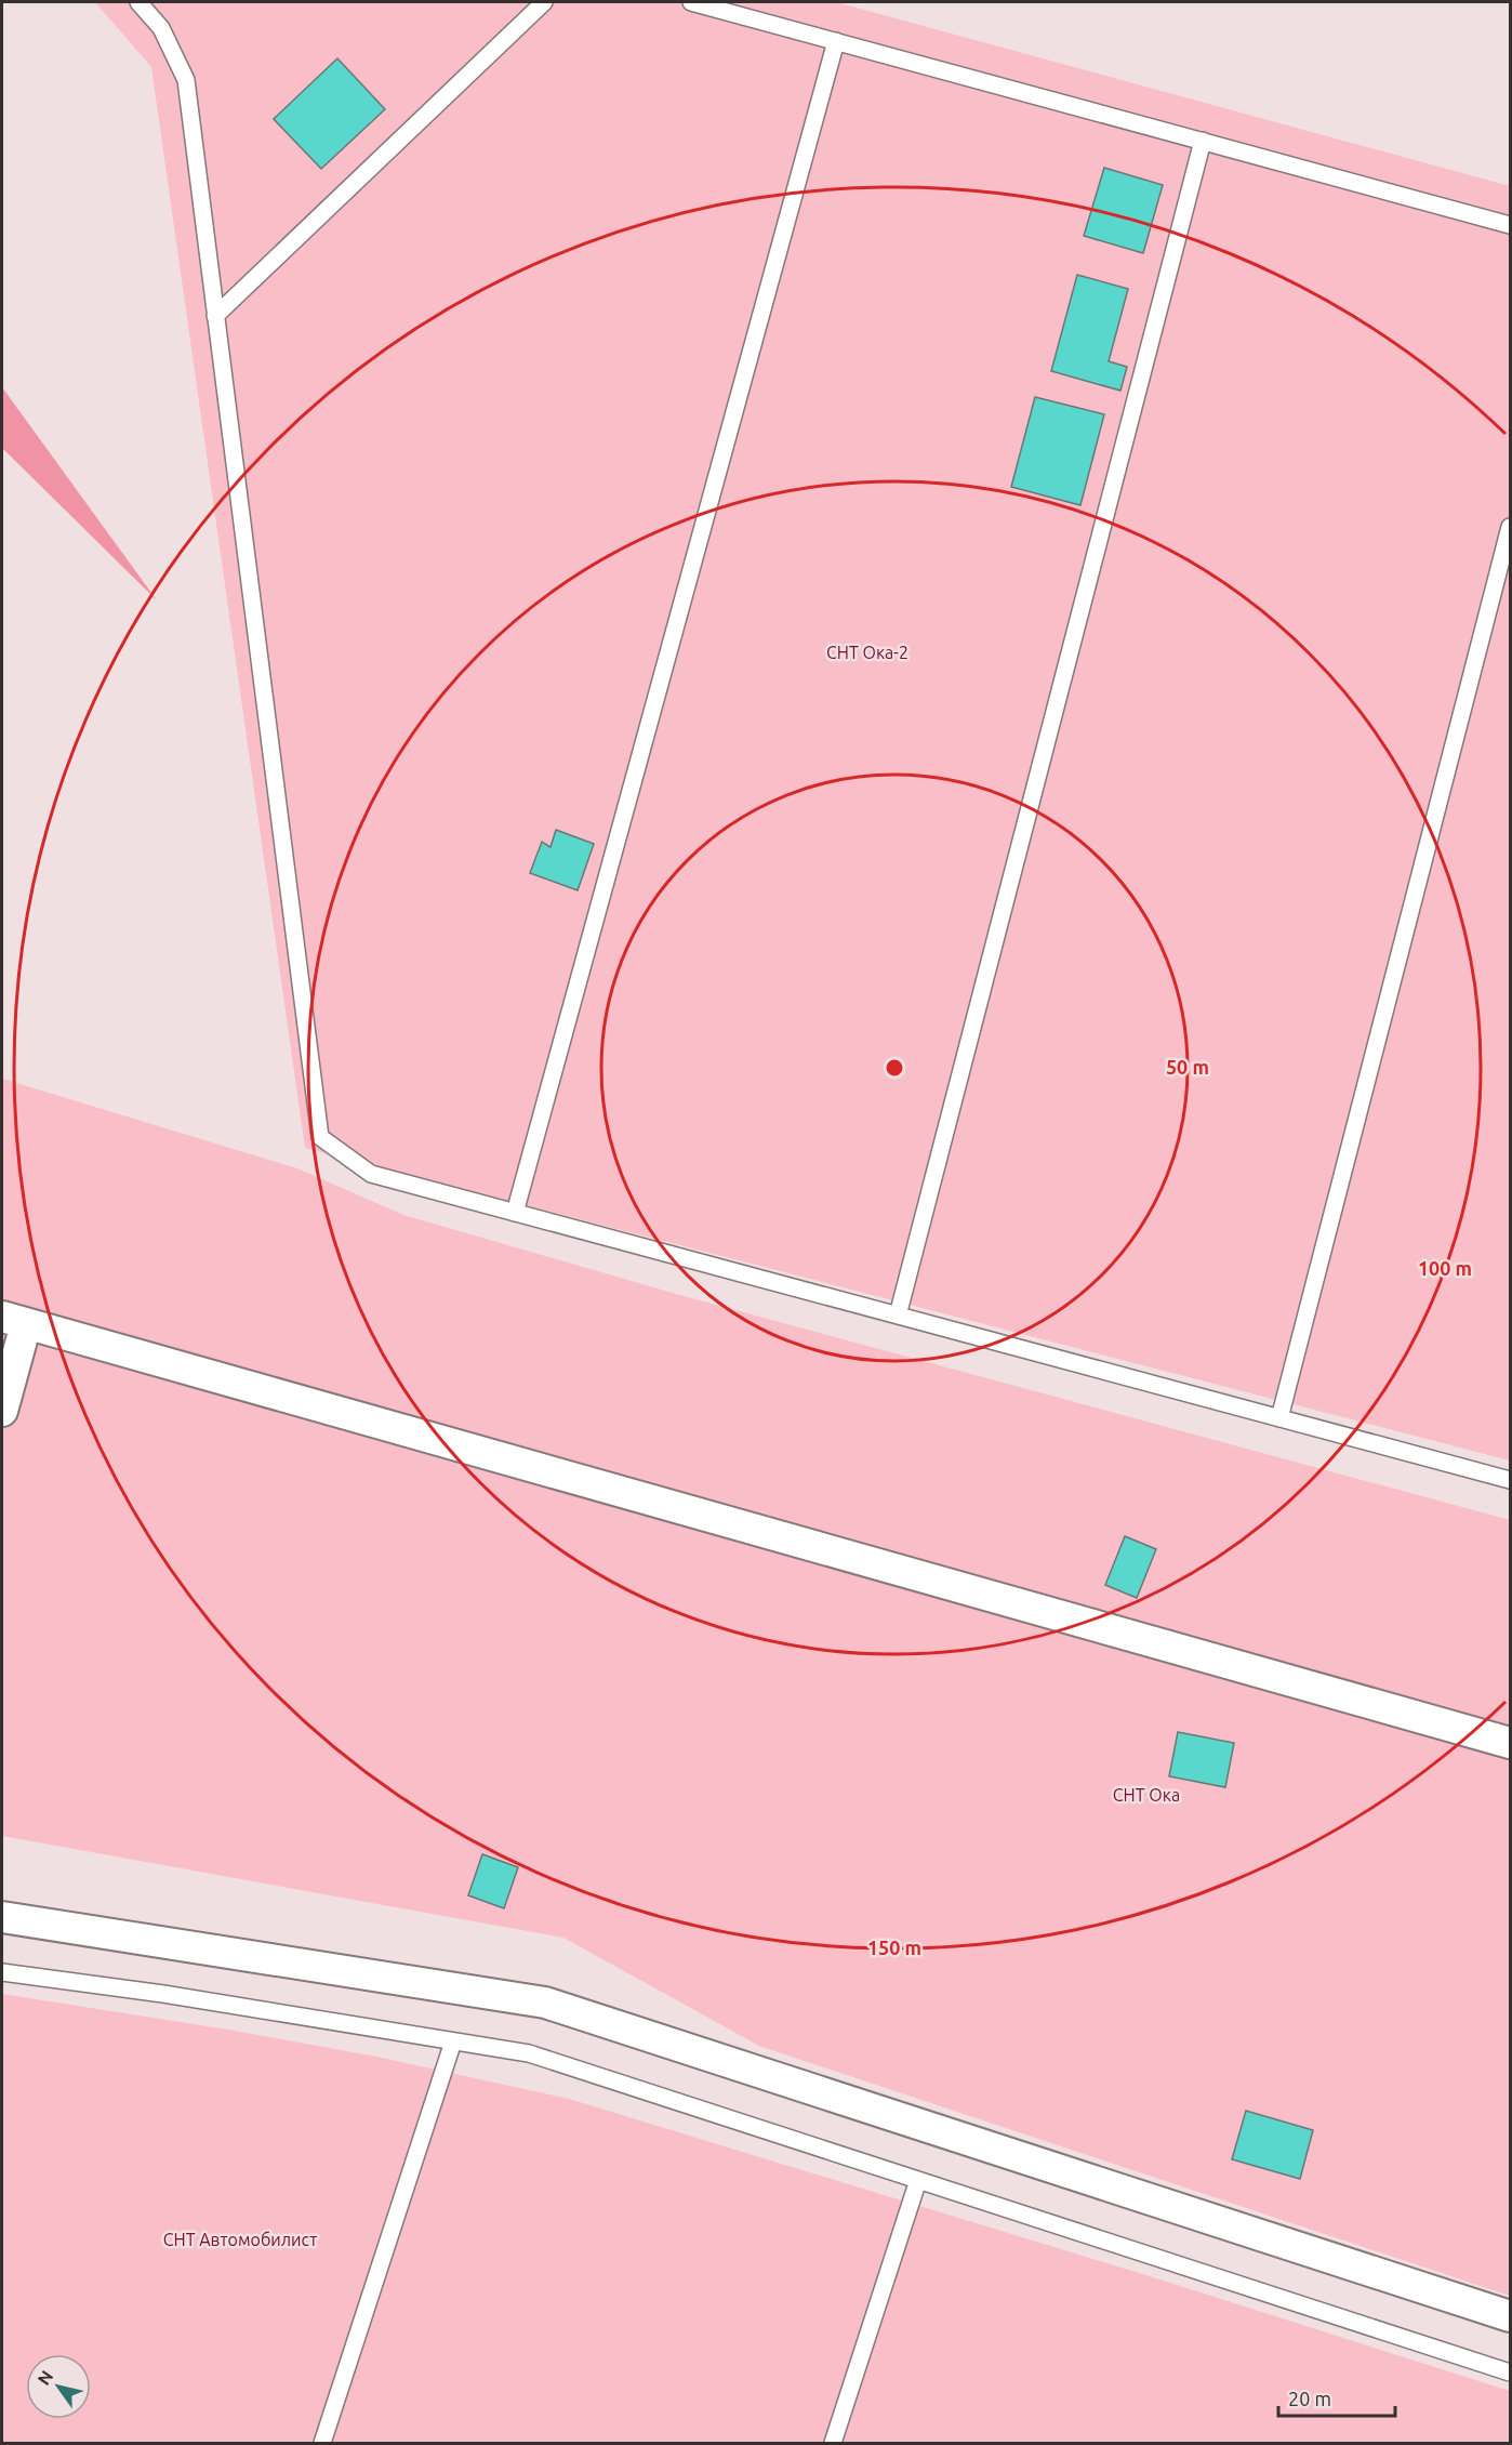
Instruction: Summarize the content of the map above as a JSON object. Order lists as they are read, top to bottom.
{
  "parks": ["СНТ Ока-2", "СНТ Ока", "СНТ Автомобилист"],
  "scale_bar": "20 m",
  "north": "top left",
  "rings": ["50 m", "100 m", "150 m"]
}
